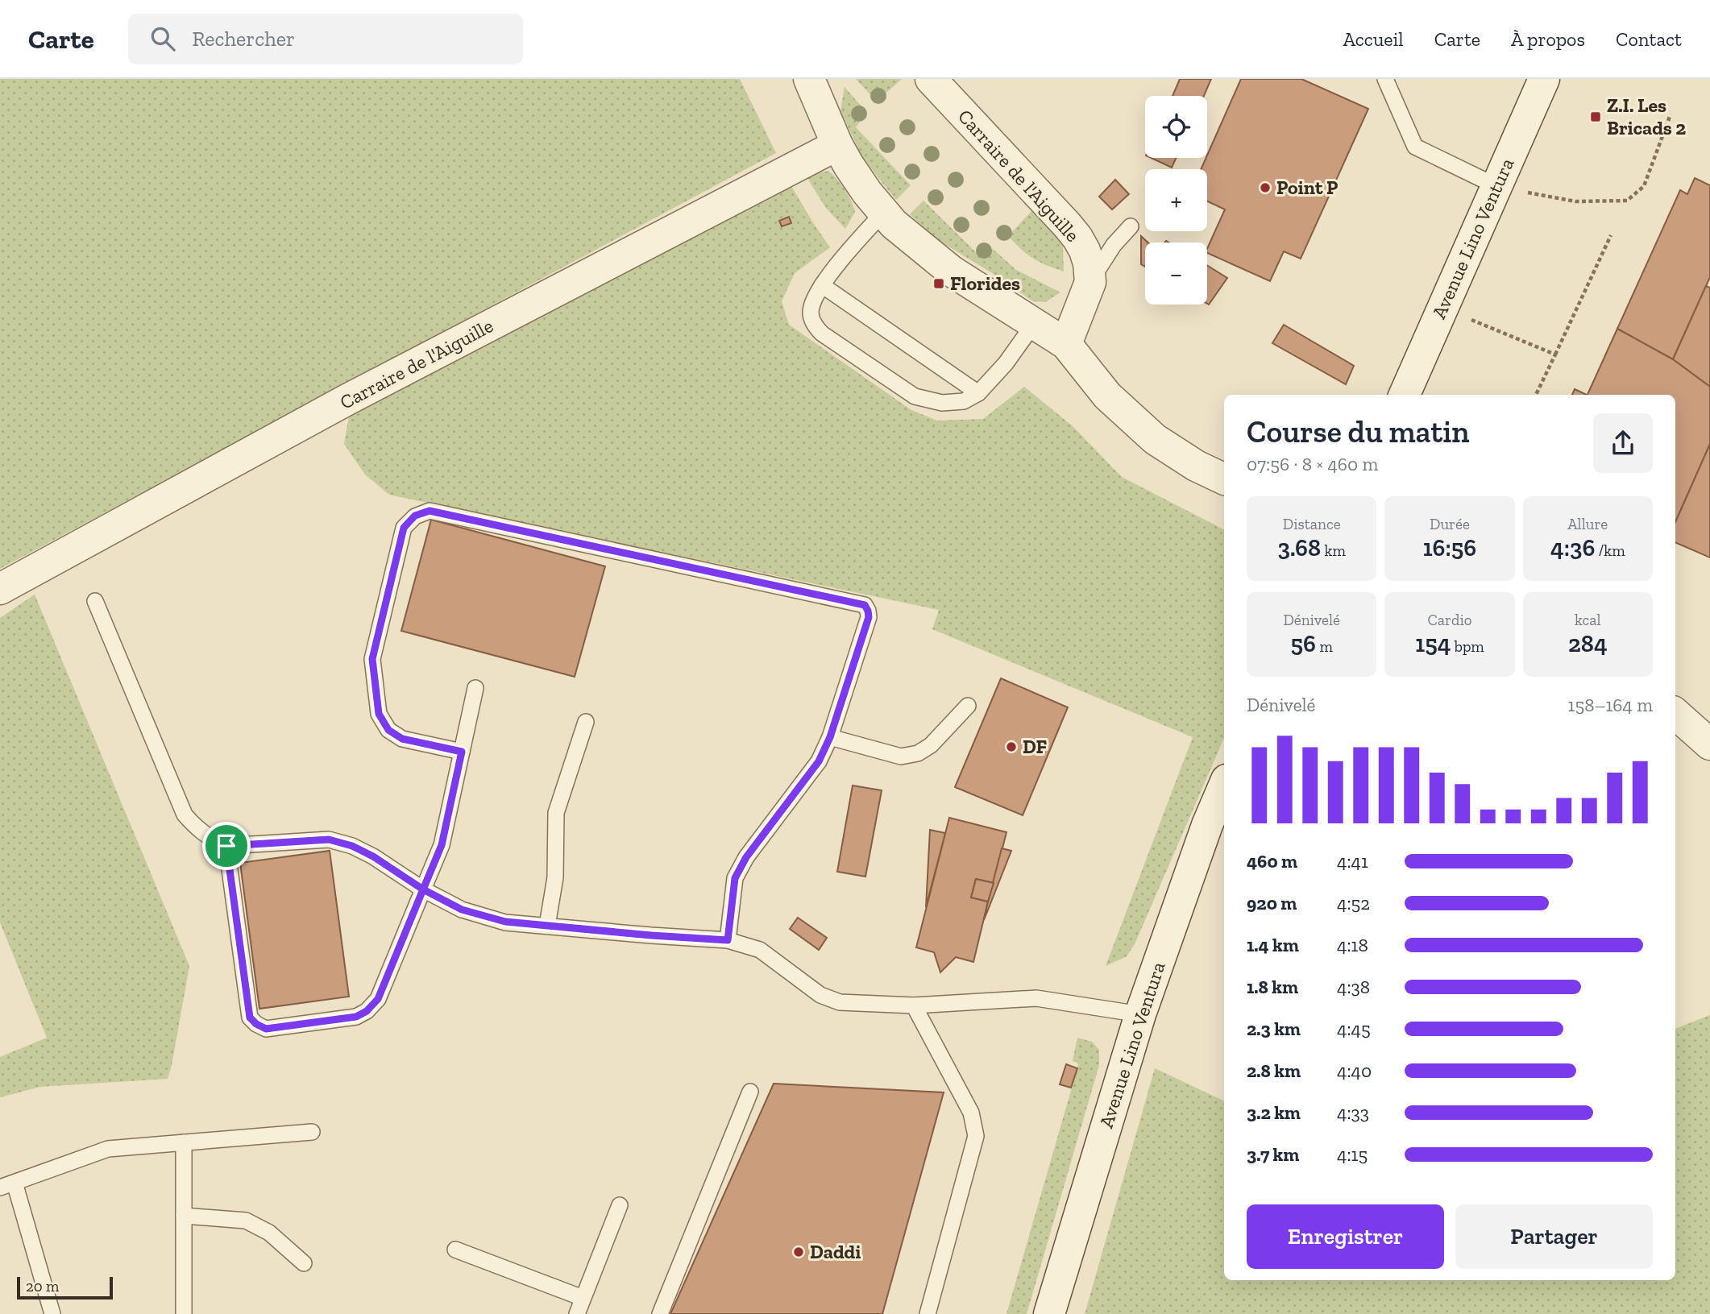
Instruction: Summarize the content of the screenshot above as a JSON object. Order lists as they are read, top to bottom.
{
  "streets": {
    "street": ["Carraire de l'Aiguille", "Avenue Lino Ventura"]
  },
  "places": {
    "transit": ["Z.I. Les Bricads 2", "Florides"],
    "other": ["Point P", "DF", "Daddi"]
  },
  "scale_bar": "20 m",
  "page": {
    "header": "Carte",
    "search": "Rechercher",
    "nav": [
      "Accueil",
      "Carte",
      "À propos",
      "Contact"
    ],
    "map_buttons": ["+", "−"],
    "heading": ["Course du matin", "07:56 · 8 × 460 m"],
    "stats": [
      ["Distance", "3.68 km"],
      ["Durée", "16:56"],
      ["Allure", "4:36 /km"],
      ["Dénivelé", "56 m"],
      ["Cardio", "154 bpm"],
      ["kcal", "284"]
    ],
    "chart": ["Dénivelé", "158–164 m"],
    "list": [
      {
        "name": "460 m",
        "note": "4:41"
      },
      {
        "name": "920 m",
        "note": "4:52"
      },
      {
        "name": "1.4 km",
        "note": "4:18"
      },
      {
        "name": "1.8 km",
        "note": "4:38"
      },
      {
        "name": "2.3 km",
        "note": "4:45"
      },
      {
        "name": "2.8 km",
        "note": "4:40"
      },
      {
        "name": "3.2 km",
        "note": "4:33"
      },
      {
        "name": "3.7 km",
        "note": "4:15"
      }
    ],
    "buttons": ["Enregistrer", "Partager"],
    "scale": "20 m"
  }
}
